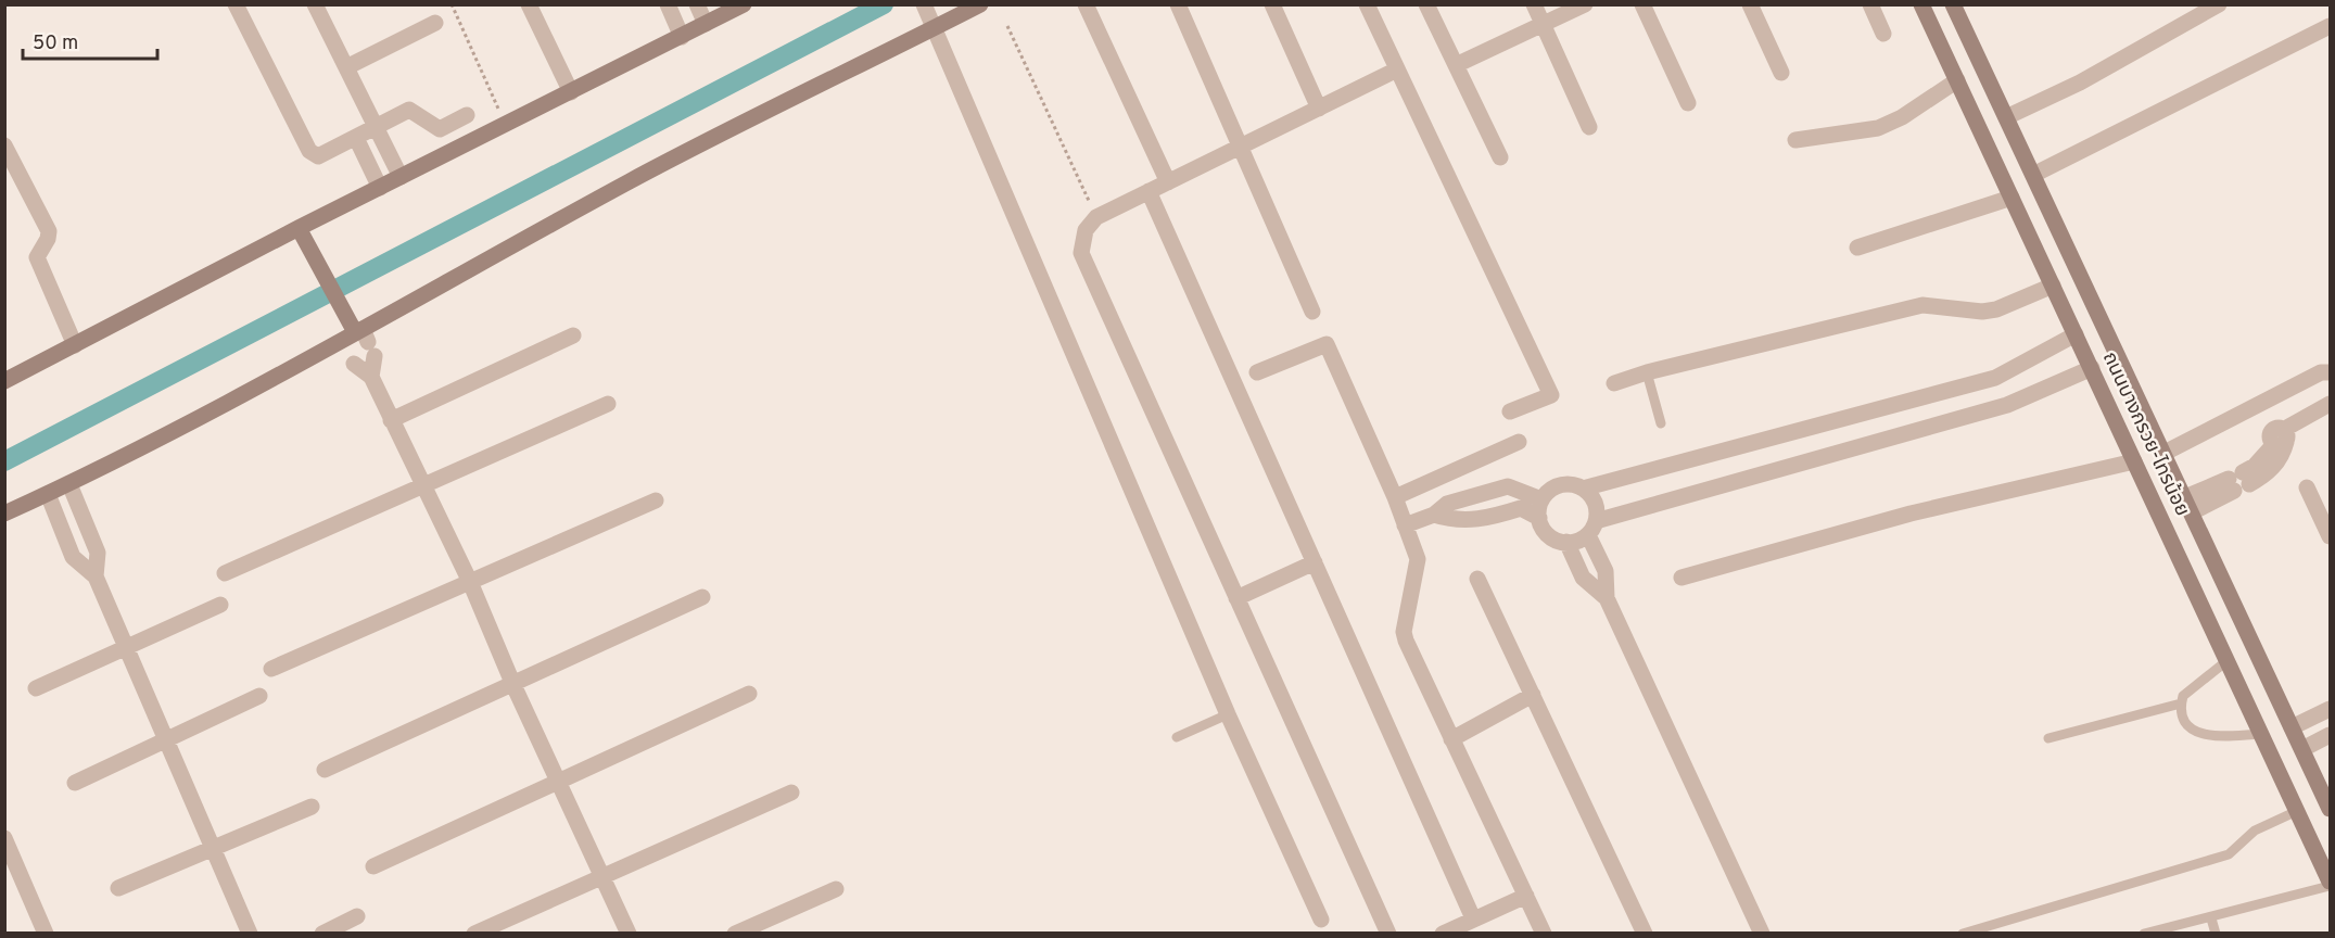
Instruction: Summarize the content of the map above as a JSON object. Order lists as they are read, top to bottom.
{
  "streets": {
    "street": ["ถนนบางกรวย-ไทรน้อย"]
  },
  "scale_bar": "50 m"
}
